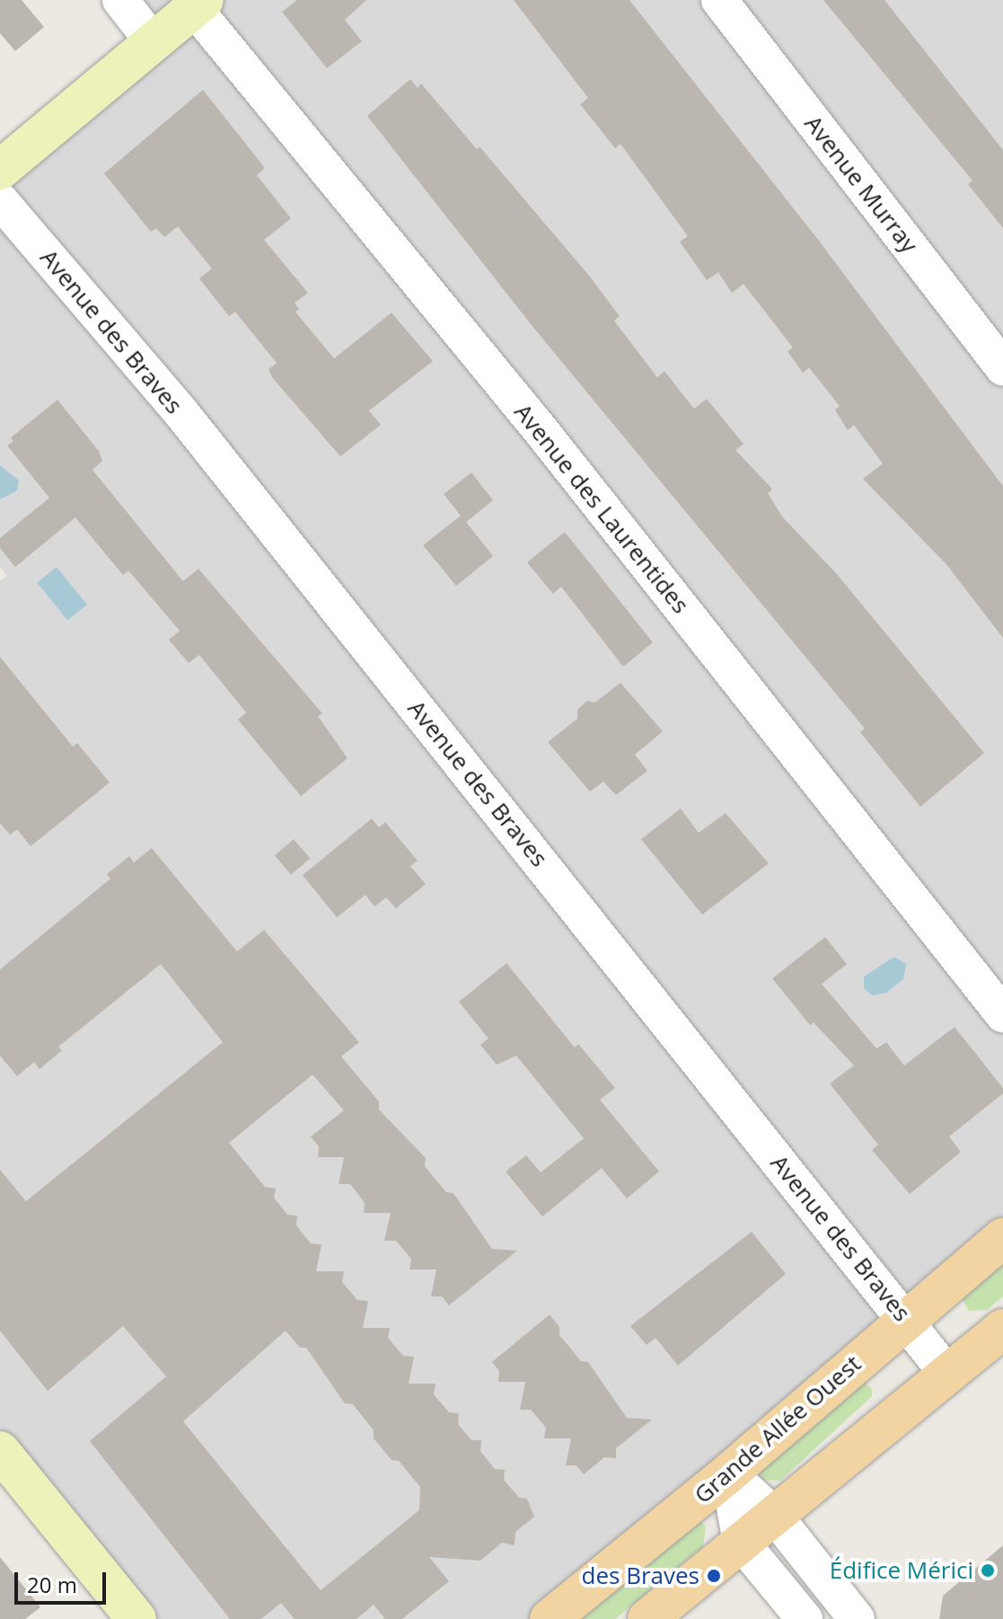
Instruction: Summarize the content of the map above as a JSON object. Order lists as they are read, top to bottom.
{
  "streets": {
    "main road": ["Grande Allée Ouest"],
    "street": ["Avenue Murray", "Avenue des Braves", "Avenue des Laurentides"]
  },
  "crossings": [
    ["Avenue des Braves", "Grande Allée Ouest"]
  ],
  "places": ["Édifice Mérici", "des Braves"],
  "scale_bar": "20 m"
}
